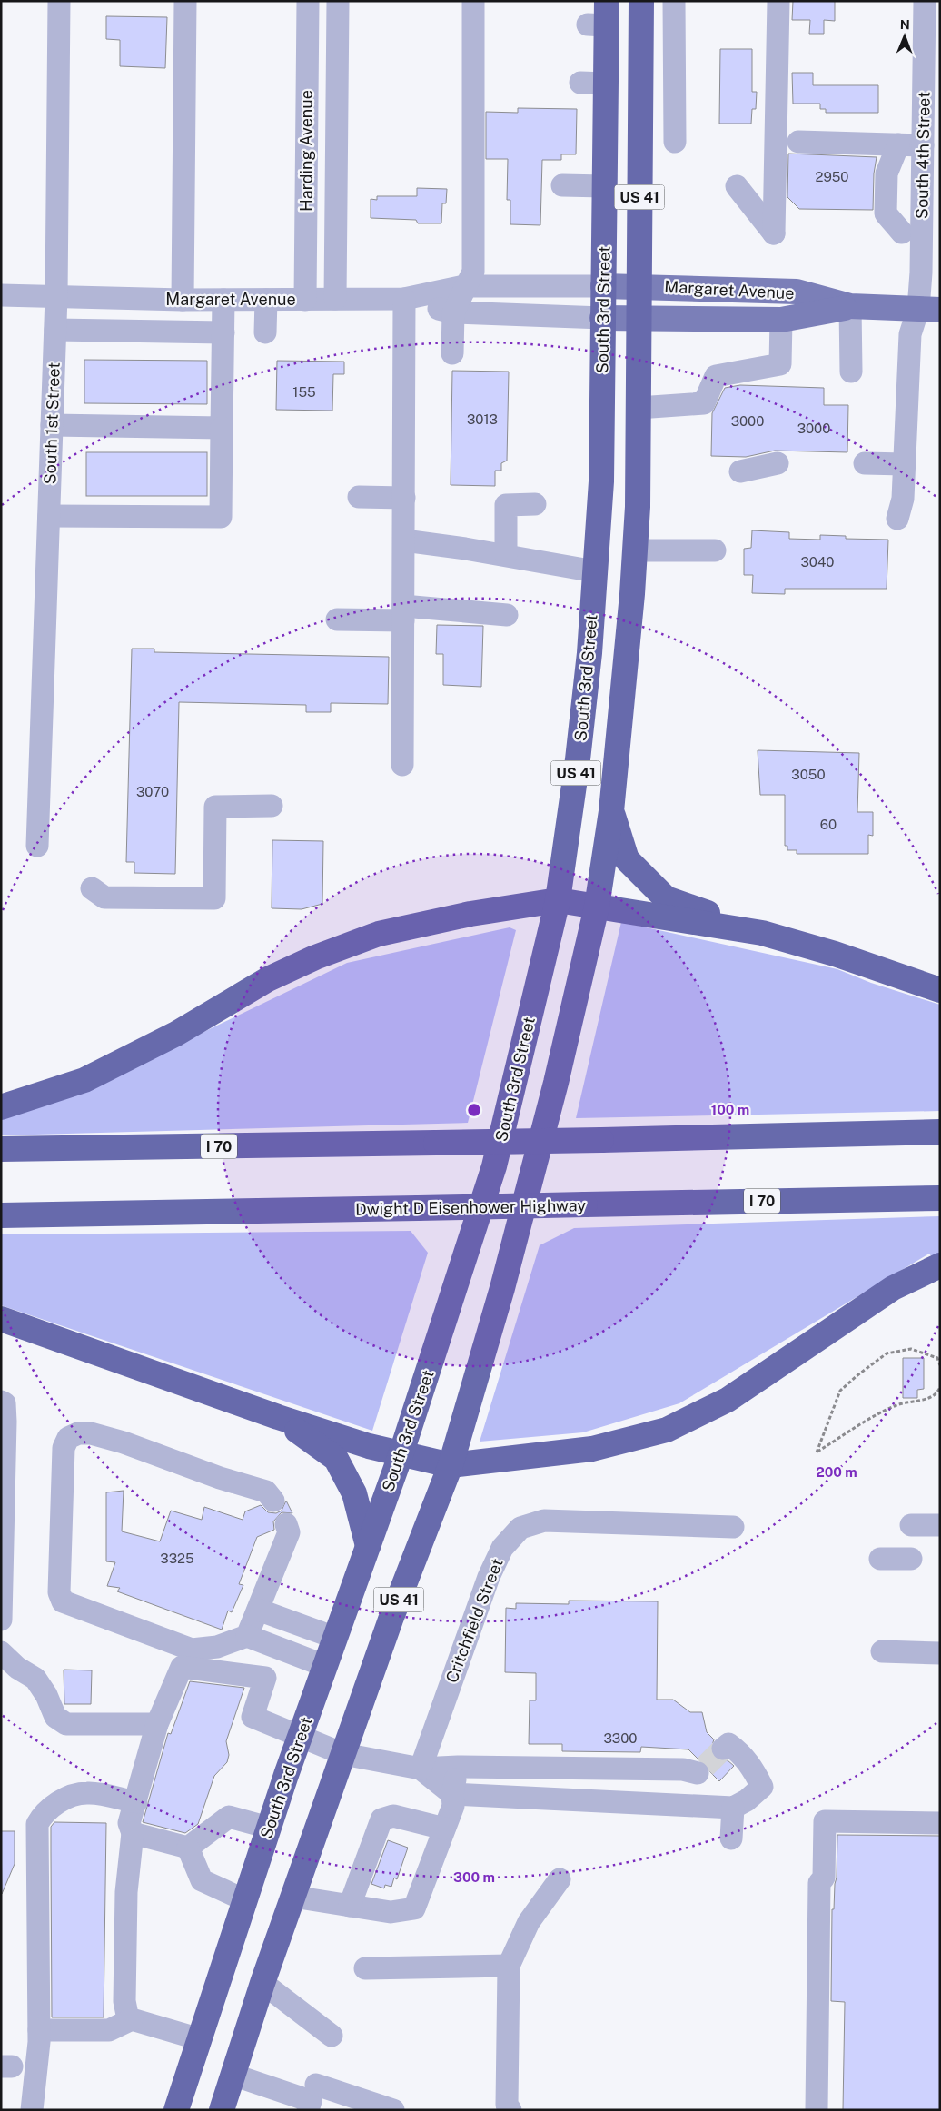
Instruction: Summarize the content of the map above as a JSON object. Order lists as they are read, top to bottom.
{
  "streets": {
    "highway": [
      "US 41",
      "South 3rd Street",
      "I 70",
      "Dwight D Eisenhower Highway"
    ],
    "main road": ["Margaret Avenue"],
    "street": [
      "Harding Avenue",
      "South 4th Street",
      "South 1st Street",
      "Critchfield Street"
    ]
  },
  "crossings": [
    ["Harding Avenue", "Margaret Avenue"],
    ["US 41", "Margaret Avenue"],
    ["Margaret Avenue", "South 3rd Street"],
    ["Margaret Avenue", "South 1st Street"]
  ],
  "house_numbers": [
    "2950",
    "155",
    "3013",
    "3000",
    "3000",
    "3040",
    "3050",
    "3070",
    "60",
    "3325",
    "3300"
  ],
  "north": "top",
  "rings": ["100 m", "200 m", "300 m"]
}
